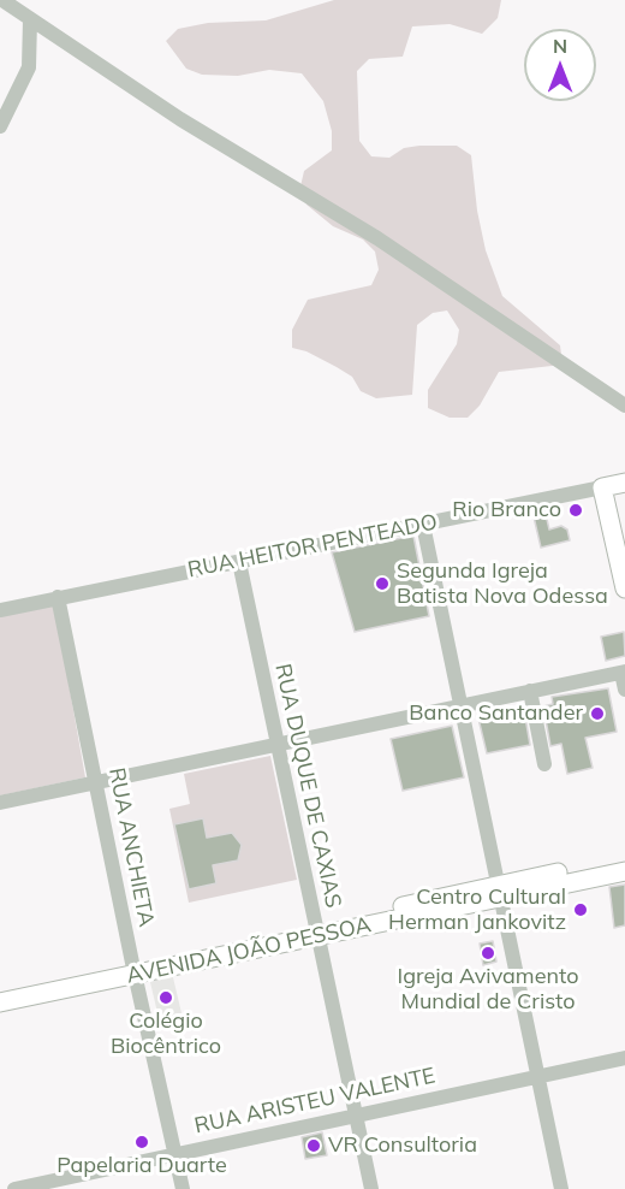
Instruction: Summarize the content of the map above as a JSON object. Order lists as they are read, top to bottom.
{
  "streets": {
    "main road": ["RUA HEITOR PENTEADO", "AVENIDA JOÃO PESSOA"],
    "street": ["RUA DUQUE DE CAXIAS", "RUA ANCHIETA", "RUA ARISTEU VALENTE"]
  },
  "crossings": [
    ["RUA HEITOR PENTEADO", "RUA DUQUE DE CAXIAS"],
    ["RUA HEITOR PENTEADO", "RUA ANCHIETA"],
    ["RUA DUQUE DE CAXIAS", "AVENIDA JOÃO PESSOA"],
    ["RUA DUQUE DE CAXIAS", "RUA ARISTEU VALENTE"],
    ["RUA ANCHIETA", "AVENIDA JOÃO PESSOA"],
    ["RUA ANCHIETA", "RUA ARISTEU VALENTE"]
  ],
  "places": [
    "Rio Branco",
    "Segunda Igreja Batista Nova Odessa",
    "Banco Santander",
    "Centro Cultural Herman Jankovitz",
    "Igreja Avivamento Mundial de Cristo",
    "Colégio Biocêntrico",
    "Papelaria Duarte",
    "VR Consultoria"
  ],
  "north": "top"
}
